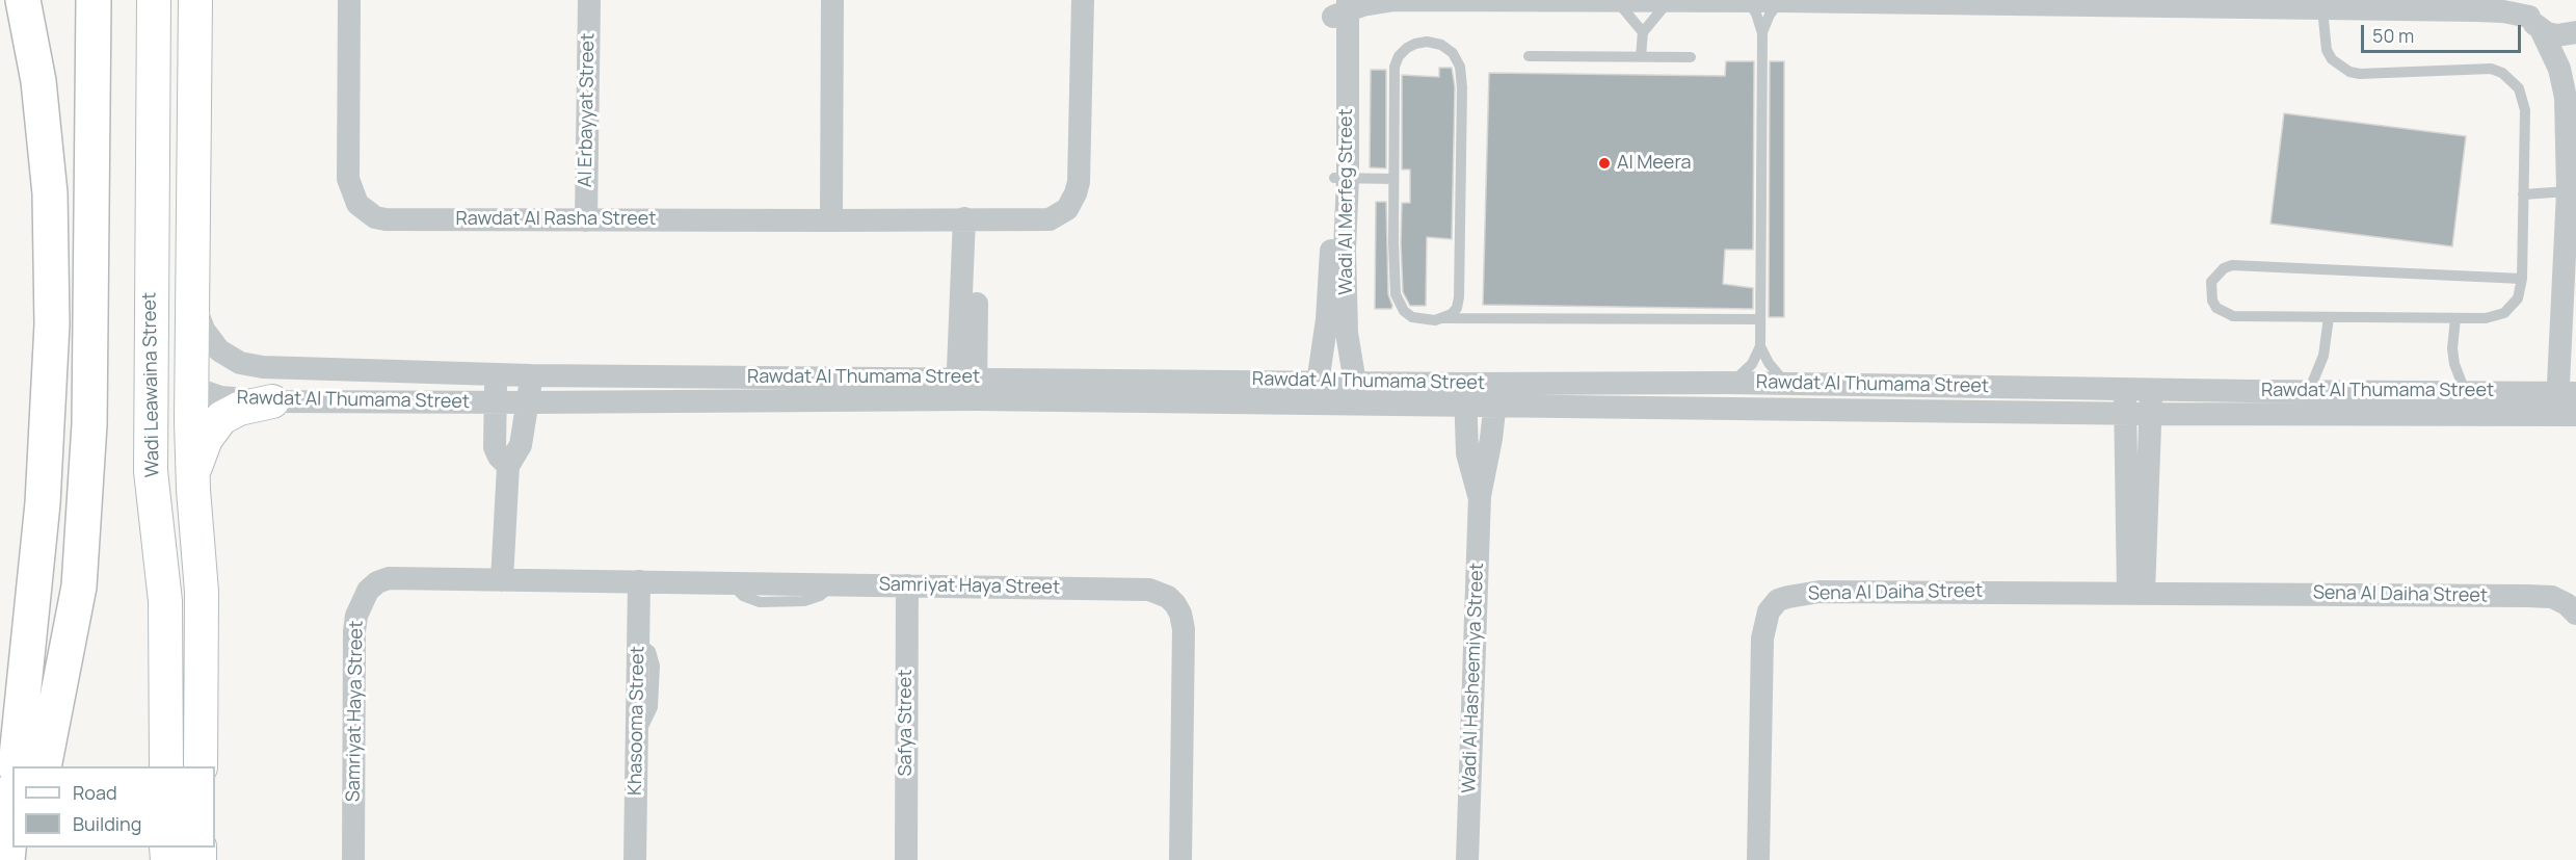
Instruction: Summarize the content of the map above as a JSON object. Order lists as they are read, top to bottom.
{
  "streets": {
    "main road": ["Wadi Leawaina Street"],
    "street": [
      "Al Erbayyat Street",
      "Wadi Al Merfeg Street",
      "Rawdat Al Rasha Street",
      "Rawdat Al Thumama Street",
      "Samriyat Haya Street",
      "Sena Al Daiha Street",
      "Wadi Al Hasheemiya Street",
      "Khasooma Street",
      "Safya Street"
    ]
  },
  "crossings": [
    ["Al Erbayyat Street", "Rawdat Al Rasha Street"],
    ["Wadi Al Merfeg Street", "Rawdat Al Thumama Street"],
    ["Rawdat Al Thumama Street", "Wadi Leawaina Street"],
    ["Rawdat Al Thumama Street", "Wadi Al Hasheemiya Street"],
    ["Samriyat Haya Street", "Khasooma Street"],
    ["Samriyat Haya Street", "Safya Street"]
  ],
  "places": ["Al Meera"],
  "legend": ["Road", "Building"],
  "scale_bar": "50 m"
}
